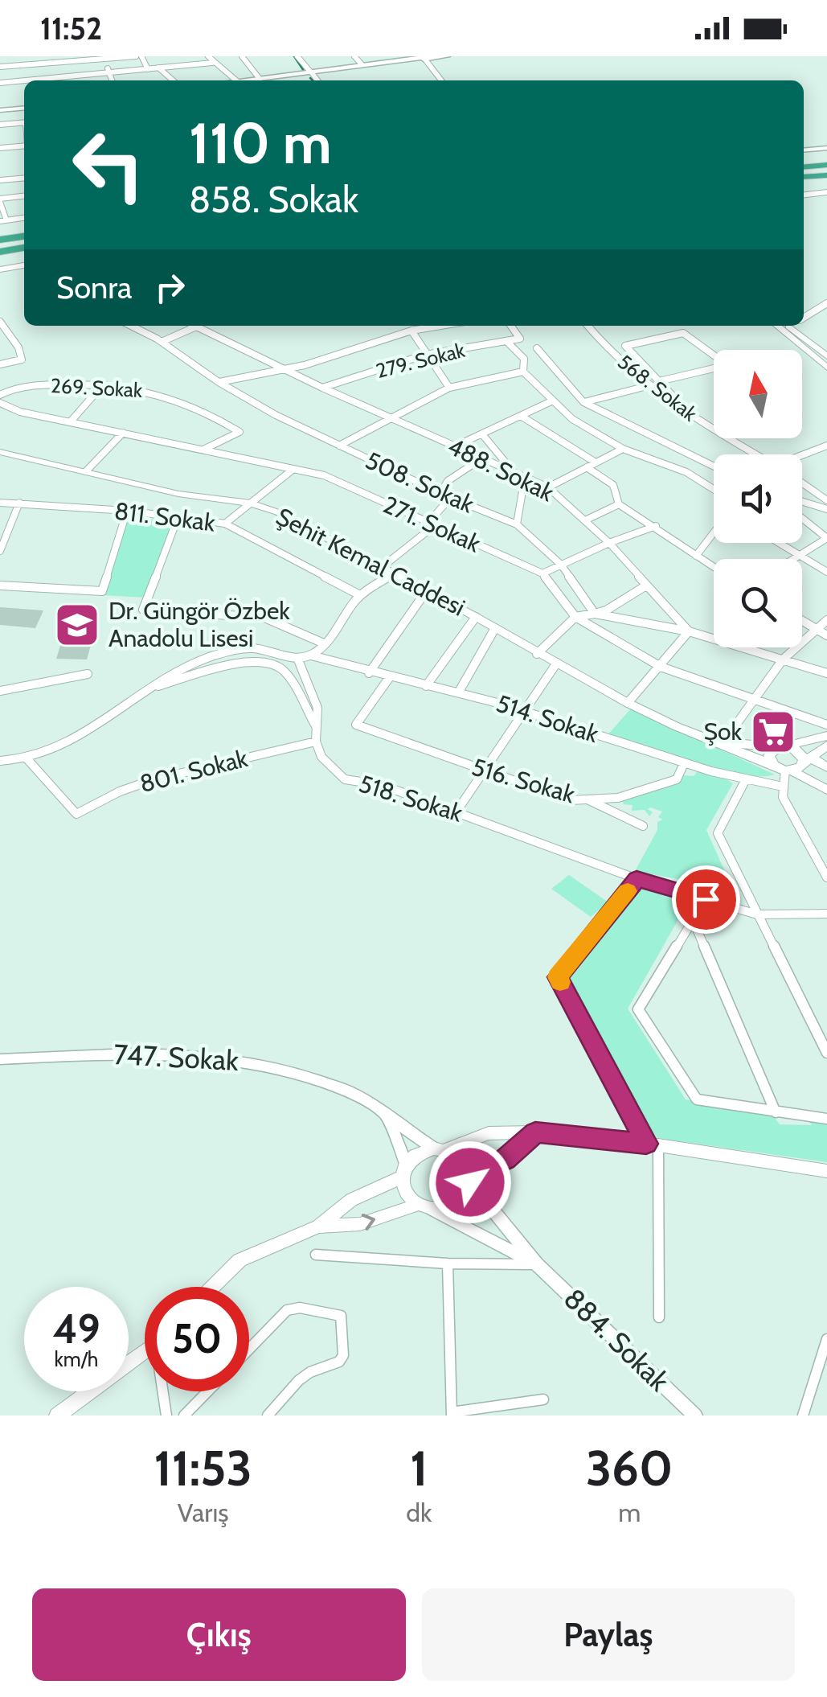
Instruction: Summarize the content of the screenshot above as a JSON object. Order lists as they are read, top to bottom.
{
  "streets": {
    "main road": ["Şehit Kemal Caddesi"],
    "street": [
      "279. Sokak",
      "269. Sokak",
      "568. Sokak",
      "488. Sokak",
      "508. Sokak",
      "811. Sokak",
      "271. Sokak",
      "514. Sokak",
      "801. Sokak",
      "516. Sokak",
      "518. Sokak",
      "747. Sokak",
      "884. Sokak"
    ]
  },
  "crossings": [
    ["279. Sokak", "488. Sokak"],
    ["269. Sokak", "271. Sokak"],
    ["514. Sokak", "516. Sokak"],
    ["801. Sokak", "518. Sokak"]
  ],
  "places": {
    "school or university": ["Dr. Güngör Özbek Anadolu Lisesi"],
    "supermarket": ["Şok"]
  },
  "north": "top",
  "page": {
    "status": "11:52",
    "turn": ["110 m", "858. Sokak"],
    "then": "Sonra",
    "speed": "49 km/h",
    "limit": "50",
    "eta": [
      "11:53",
      "Varış",
      "1",
      "dk",
      "360",
      "m"
    ],
    "buttons": ["Çıkış", "Paylaş"]
  }
}
